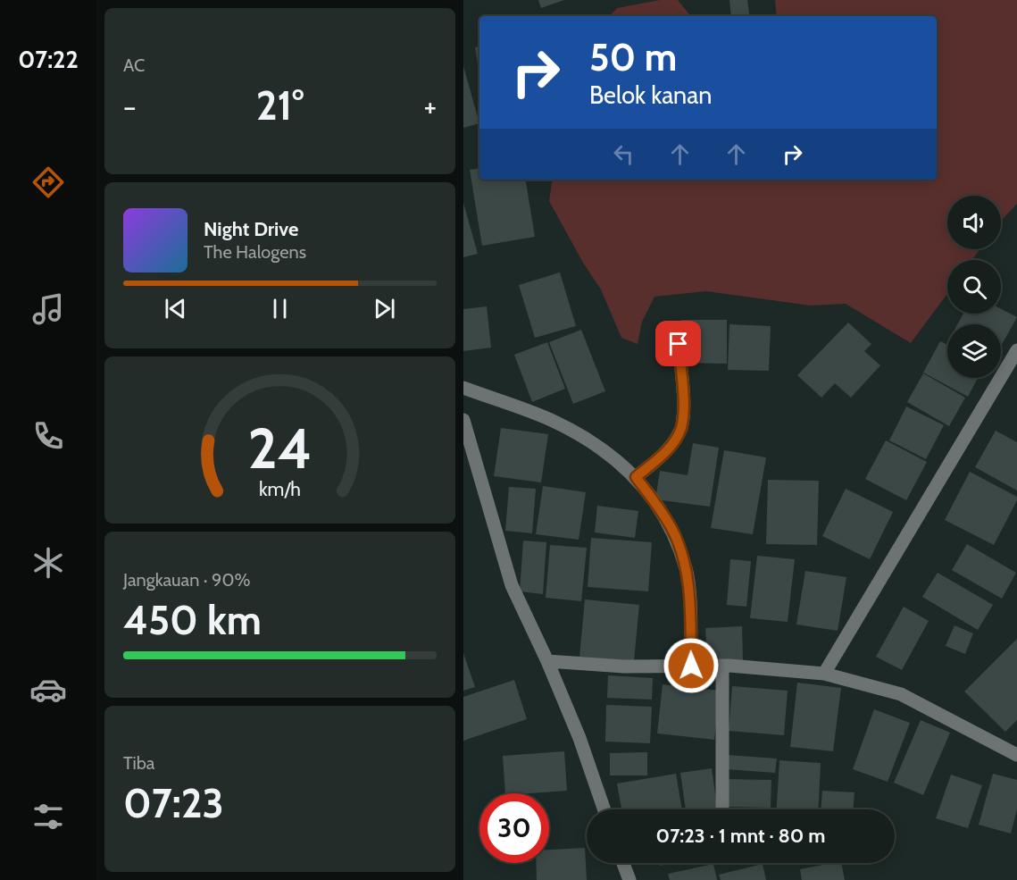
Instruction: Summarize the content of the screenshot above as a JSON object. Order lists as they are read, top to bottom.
{
  "page": {
    "tabs": "07:22",
    "tile": [
      "AC",
      ["Jangkauan · 90%", "450 km"],
      ["Tiba", "07:23"]
    ],
    "turn": ["50 m", "Belok kanan"],
    "heat": ["−", "21°", "+"],
    "song": ["Night Drive", "The Halogens"],
    "limit": "30",
    "trip": "07:23 · 1 mnt · 80 m",
    "gauge": ["24", "km/h"]
  }
}
